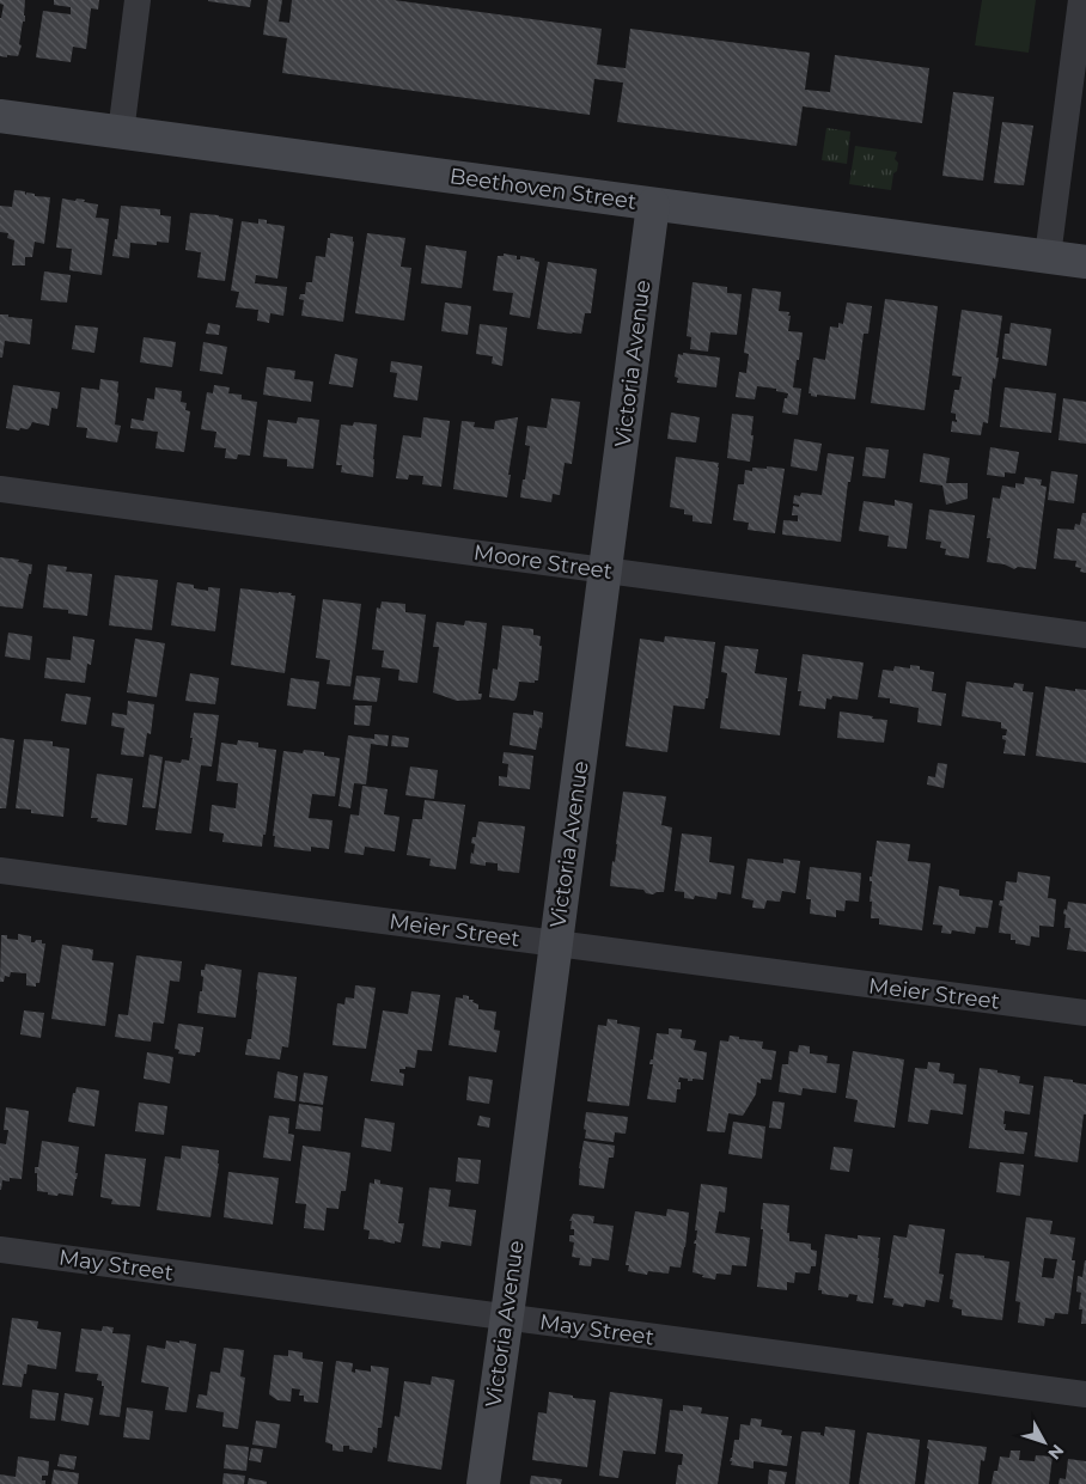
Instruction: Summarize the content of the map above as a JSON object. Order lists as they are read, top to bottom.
{
  "streets": {
    "street": [
      "Beethoven Street",
      "Victoria Avenue",
      "Moore Street",
      "Meier Street",
      "May Street"
    ]
  },
  "crossings": [
    ["Beethoven Street", "Victoria Avenue"],
    ["Victoria Avenue", "Moore Street"],
    ["Victoria Avenue", "Meier Street"],
    ["Victoria Avenue", "May Street"]
  ],
  "north": "bottom right"
}
